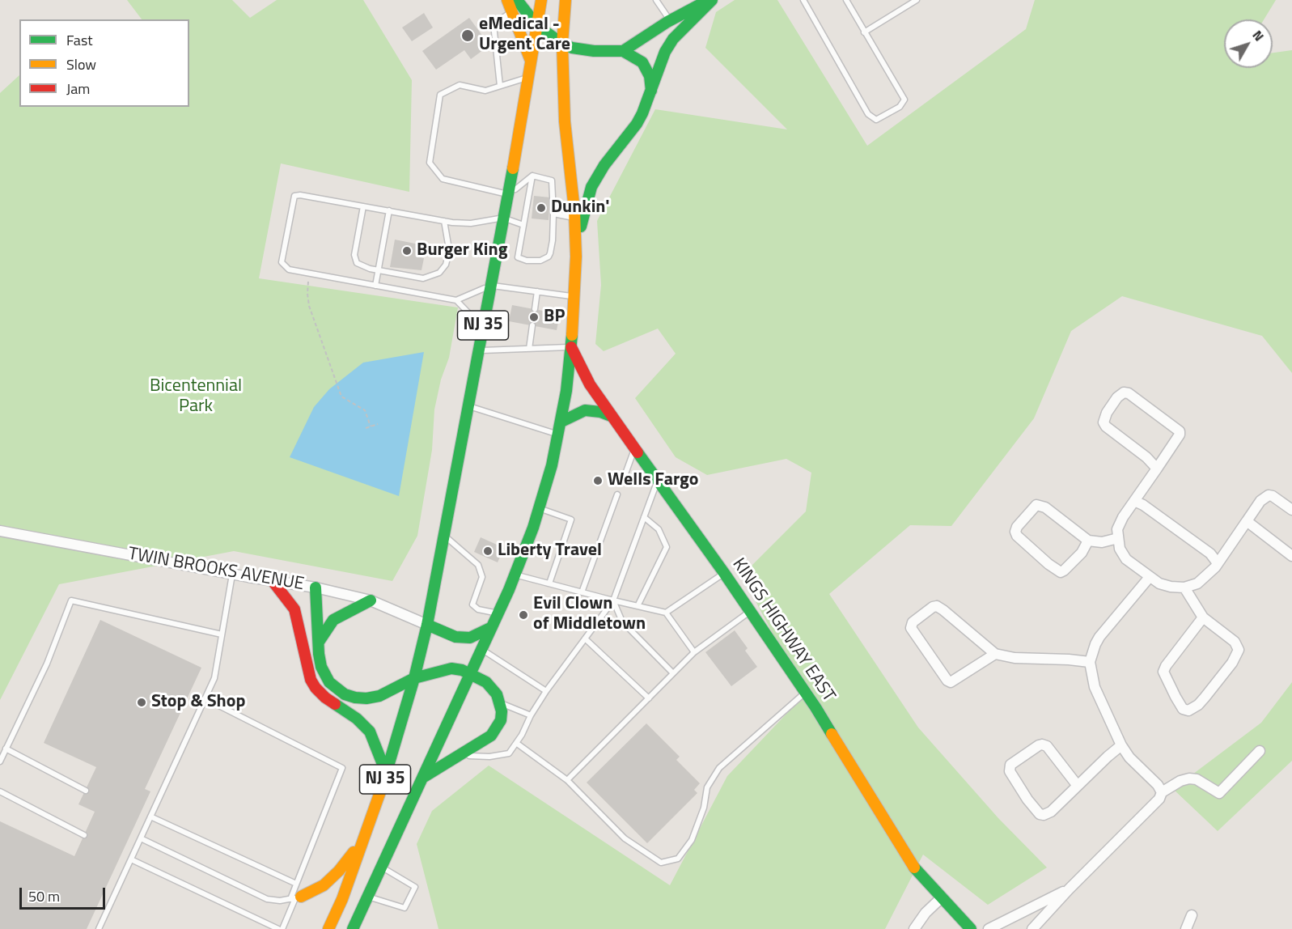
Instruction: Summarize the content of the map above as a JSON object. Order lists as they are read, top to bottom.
{
  "streets": {
    "main road": ["NJ 35", "KINGS HIGHWAY EAST"],
    "street": ["TWIN BROOKS AVENUE"]
  },
  "crossings": [
    ["NJ 35", "TWIN BROOKS AVENUE"],
    ["NJ 35", "KINGS HIGHWAY EAST"]
  ],
  "parks": ["Bicentennial Park"],
  "places": [
    "eMedical - Urgent Care",
    "Dunkin'",
    "Burger King",
    "BP",
    "Wells Fargo",
    "Liberty Travel",
    "Evil Clown of Middletown",
    "Stop & Shop"
  ],
  "legend": ["Fast", "Slow", "Jam"],
  "scale_bar": "50 m",
  "north": "top right"
}
